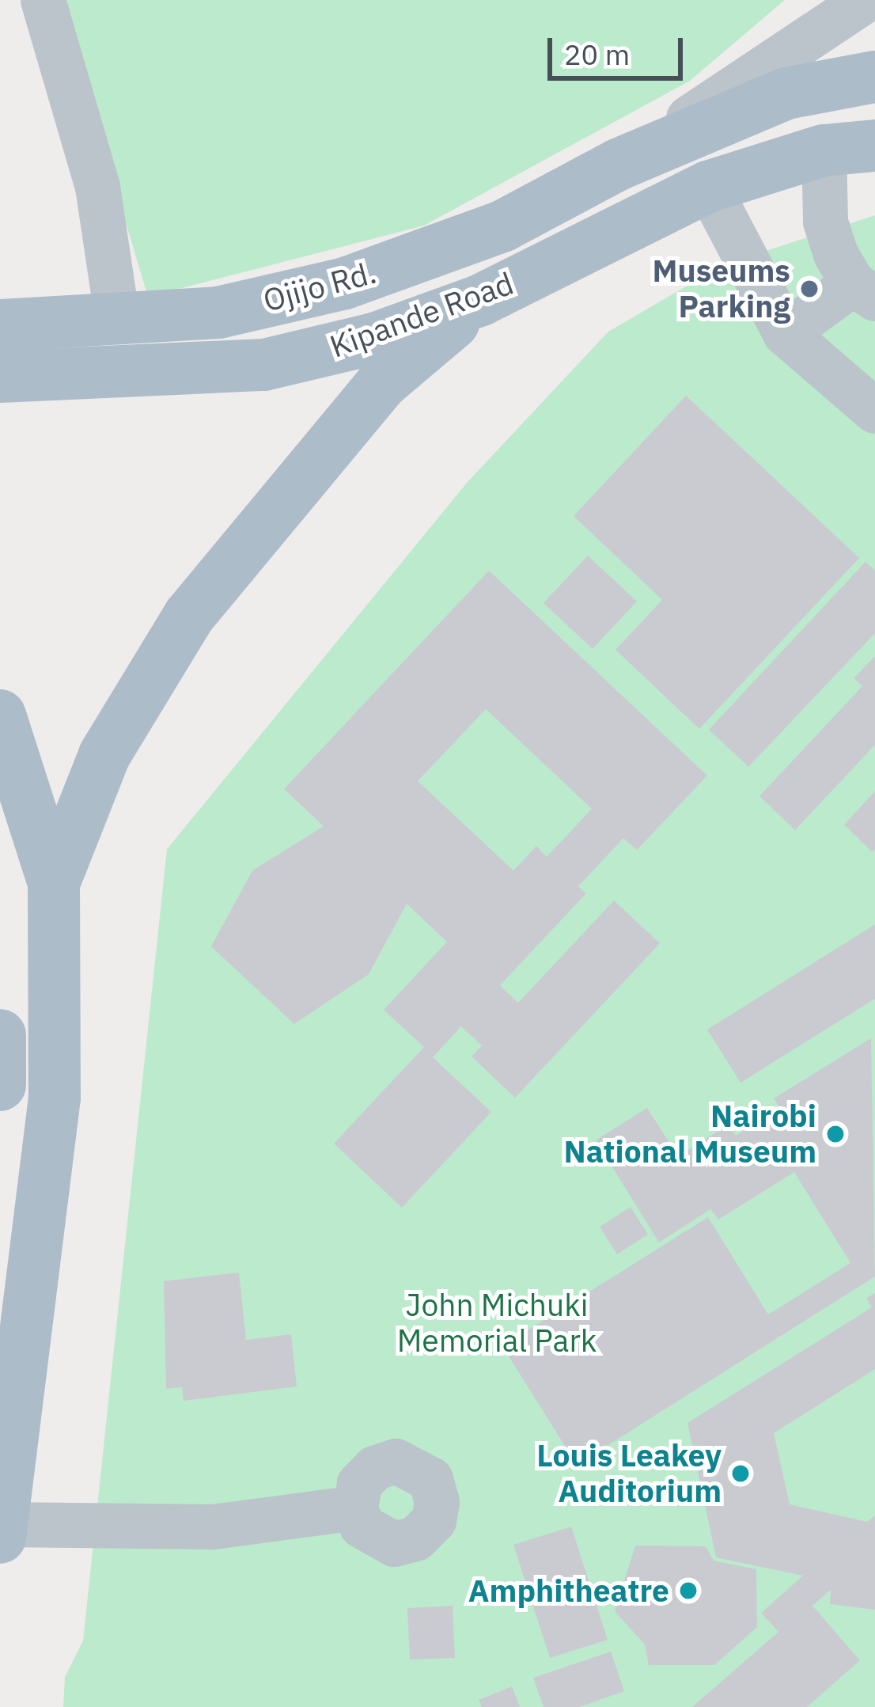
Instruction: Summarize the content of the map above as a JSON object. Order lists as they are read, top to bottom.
{
  "streets": {
    "main road": ["Ojijo Rd.", "Kipande Road"]
  },
  "parks": ["John Michuki Memorial Park"],
  "places": [
    "Museums Parking",
    "Nairobi National Museum",
    "Louis Leakey Auditorium",
    "Amphitheatre"
  ],
  "scale_bar": "20 m"
}
